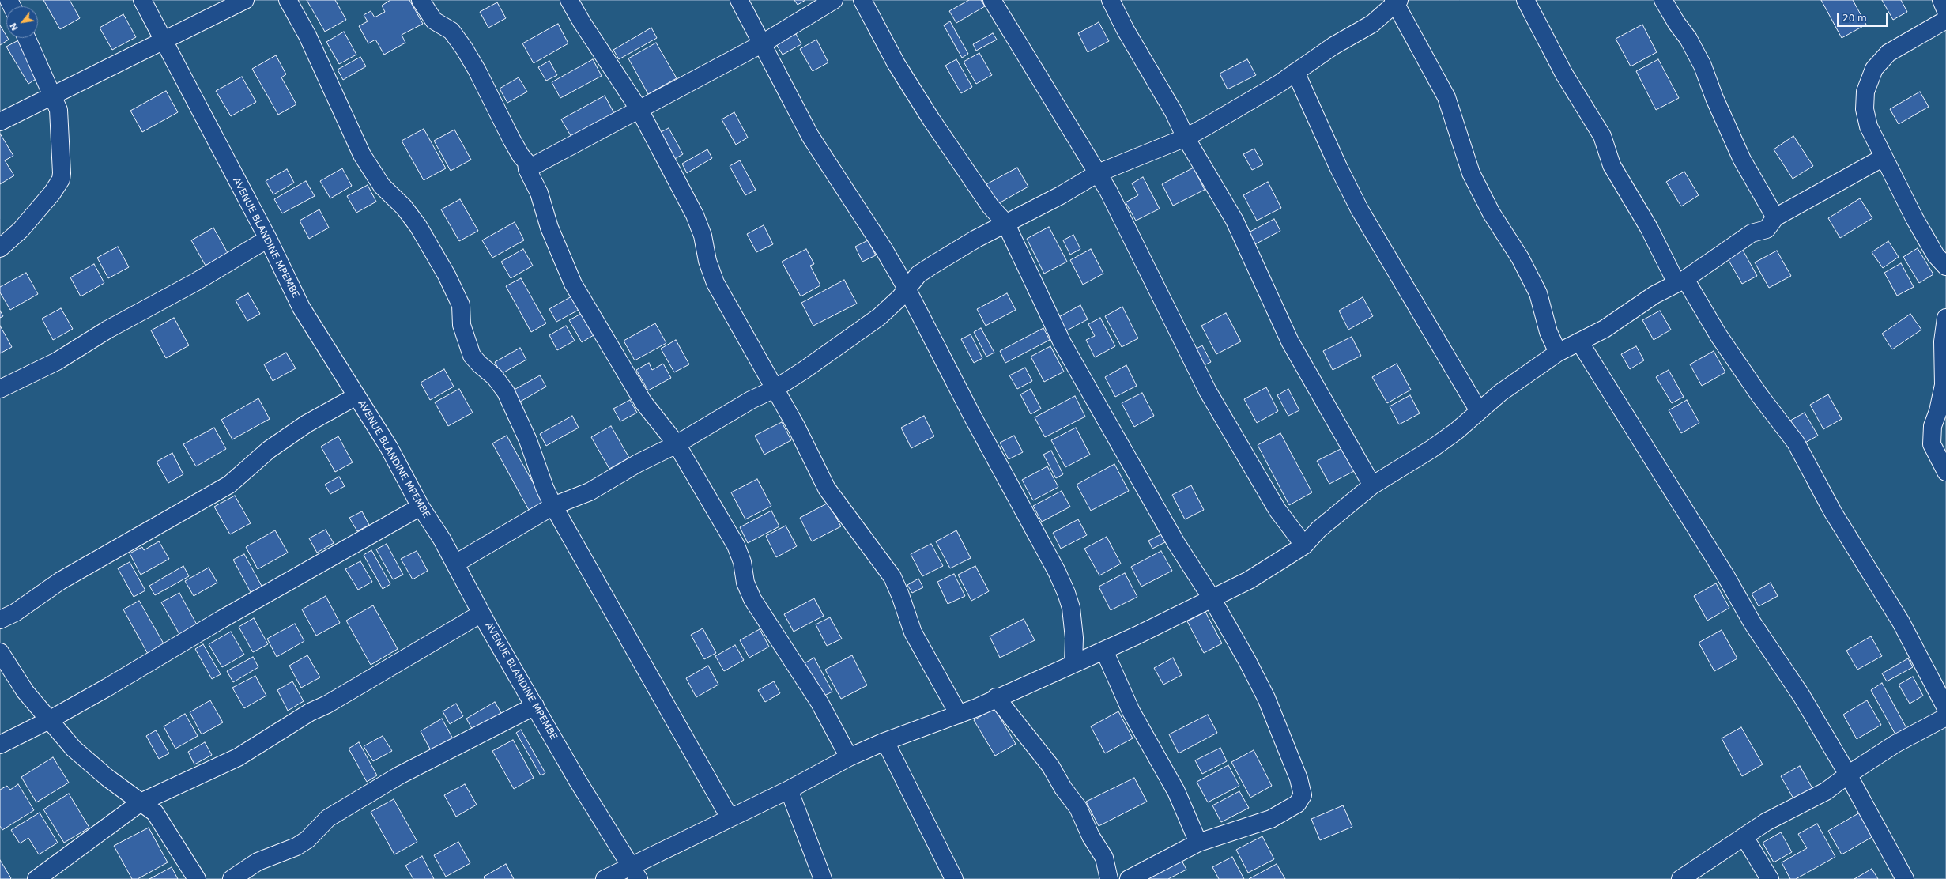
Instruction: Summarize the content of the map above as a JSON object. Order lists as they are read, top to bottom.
{
  "streets": {
    "street": ["AVENUE BLANDINE MPEMBE"]
  },
  "scale_bar": "20 m",
  "north": "bottom left"
}
